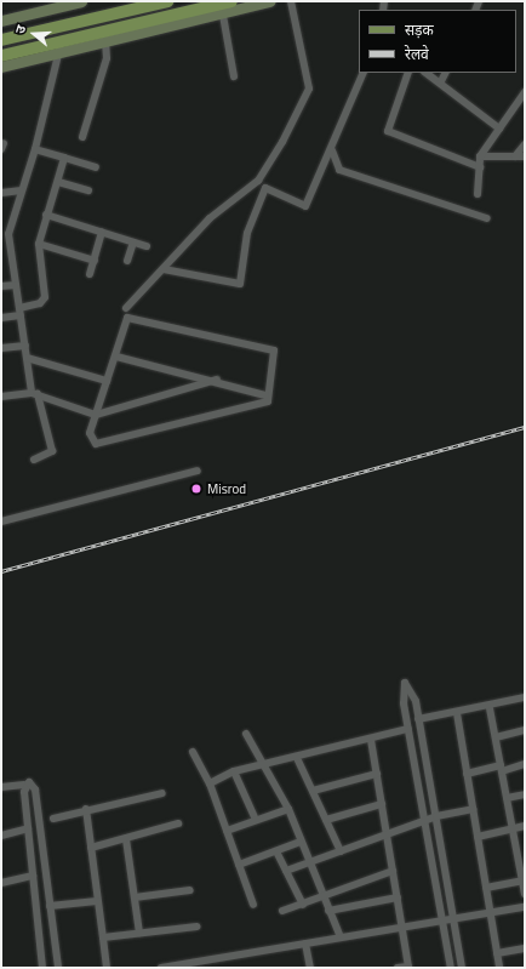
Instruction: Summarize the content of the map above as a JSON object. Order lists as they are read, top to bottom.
{
  "places": ["Misrod"],
  "legend": ["सड़क", "रेलवे"],
  "north": "left"
}
